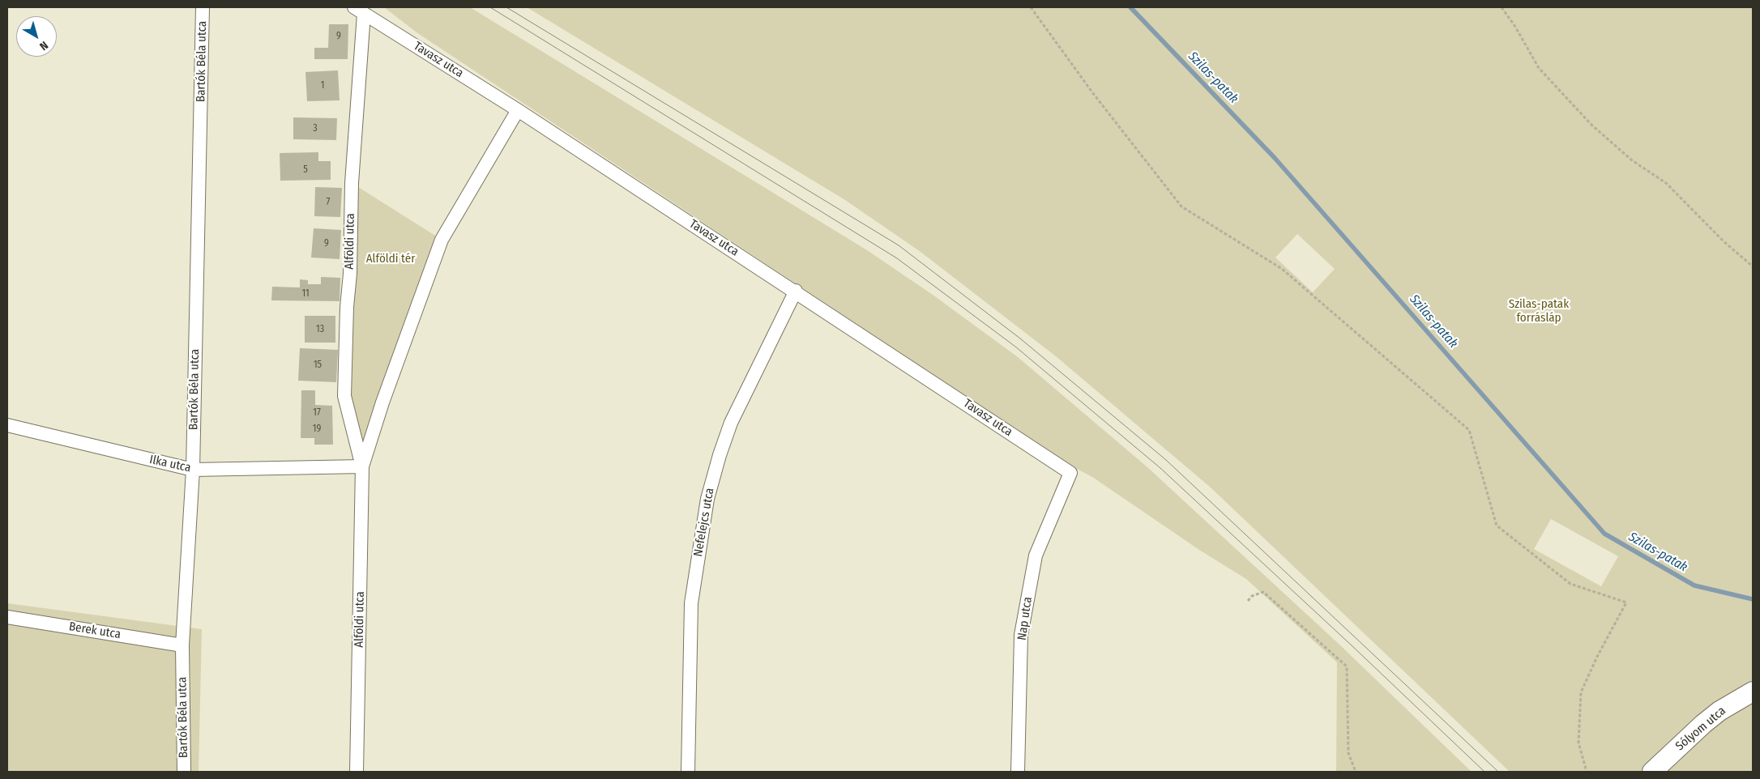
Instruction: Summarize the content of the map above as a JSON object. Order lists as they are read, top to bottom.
{
  "streets": {
    "street": [
      "Tavasz utca",
      "Bartók Béla utca",
      "Alföldi utca",
      "Ilka utca",
      "Nefelejcs utca",
      "Nap utca",
      "Berek utca",
      "Sólyom utca"
    ]
  },
  "crossings": [
    ["Tavasz utca", "Alföldi utca"],
    ["Tavasz utca", "Nefelejcs utca"],
    ["Tavasz utca", "Nap utca"],
    ["Bartók Béla utca", "Ilka utca"],
    ["Bartók Béla utca", "Berek utca"],
    ["Alföldi utca", "Ilka utca"]
  ],
  "water": ["Szilas-patak"],
  "parks": ["Alföldi tér", "Szilas-patak forrásláp"],
  "house_numbers": [
    "9",
    "1",
    "3",
    "5",
    "7",
    "9",
    "11",
    "13",
    "15",
    "17",
    "19"
  ],
  "north": "bottom right"
}
